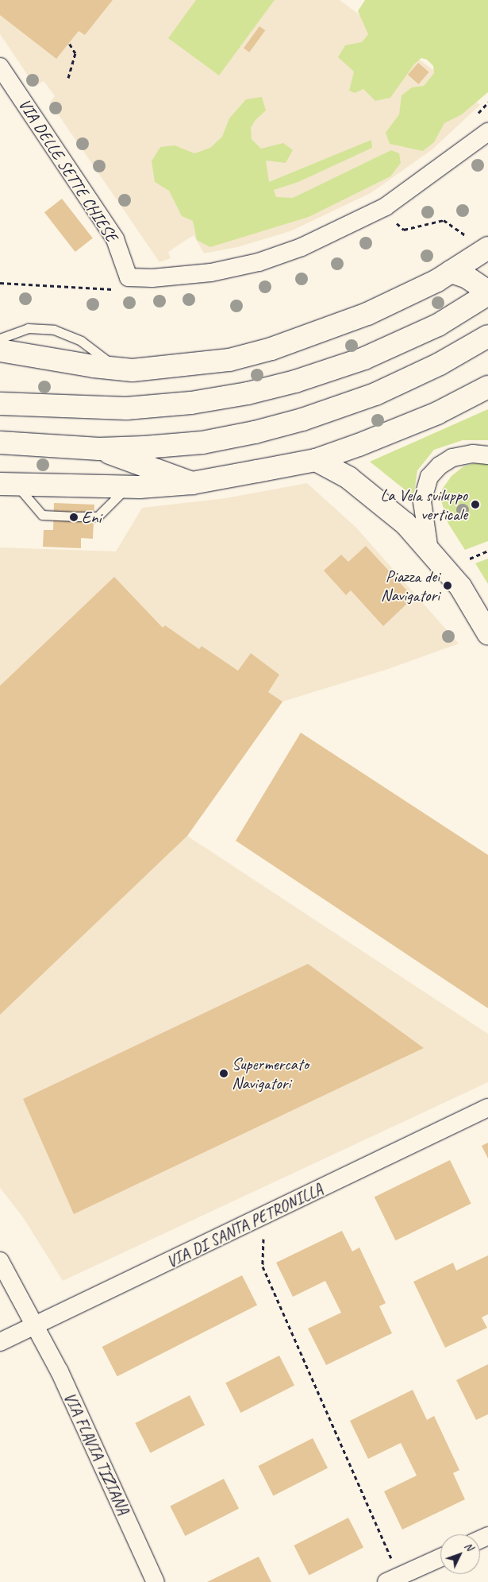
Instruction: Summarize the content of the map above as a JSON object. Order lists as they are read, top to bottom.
{
  "streets": {
    "street": ["VIA DELLE SETTE CHIESE", "VIA DI SANTA PETRONILLA", "VIA FLAVIA TIZIANA"]
  },
  "crossings": [
    ["VIA DI SANTA PETRONILLA", "VIA FLAVIA TIZIANA"]
  ],
  "places": [
    "La Vela sviluppo verticale",
    "Eni",
    "Piazza dei Navigatori",
    "Supermercato Navigatori"
  ],
  "north": "top right"
}
